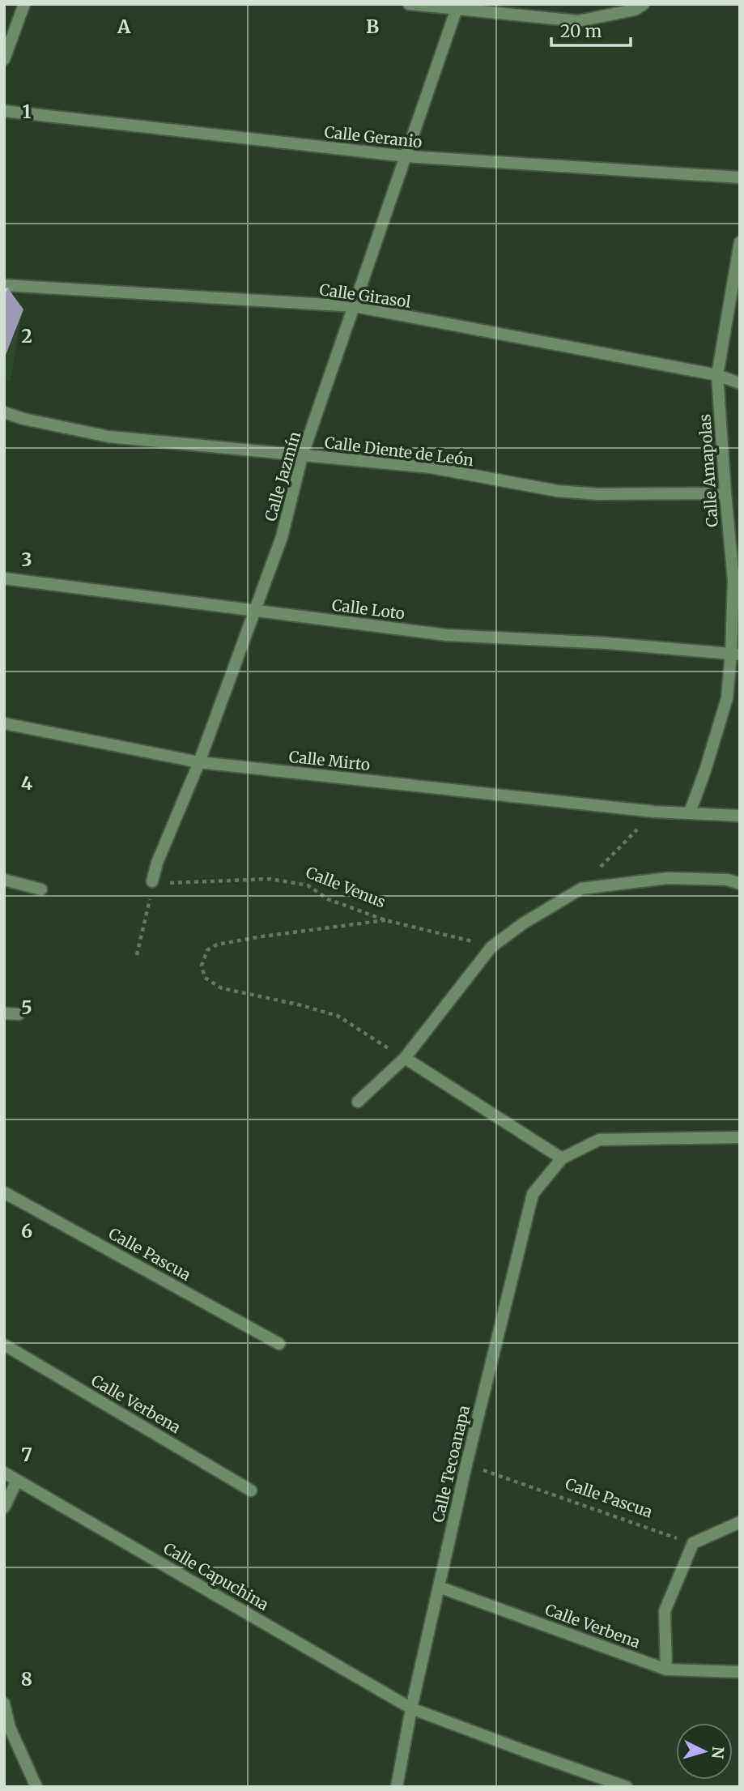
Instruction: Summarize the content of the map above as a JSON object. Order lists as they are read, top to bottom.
{
  "streets": {
    "street": [
      "Calle Geranio",
      "Calle Girasol",
      "Calle Diente de León",
      "Calle Amapolas",
      "Calle Jazmín",
      "Calle Loto",
      "Calle Mirto",
      "Calle Pascua",
      "Calle Verbena",
      "Calle Tecoanapa",
      "Calle Capuchina"
    ],
    "path": ["Calle Venus"]
  },
  "crossings": [
    ["Calle Geranio", "Calle Jazmín"],
    ["Calle Girasol", "Calle Amapolas"],
    ["Calle Girasol", "Calle Jazmín"],
    ["Calle Diente de León", "Calle Amapolas"],
    ["Calle Diente de León", "Calle Jazmín"],
    ["Calle Amapolas", "Calle Loto"],
    ["Calle Amapolas", "Calle Mirto"],
    ["Calle Jazmín", "Calle Loto"],
    ["Calle Jazmín", "Calle Mirto"],
    ["Calle Jazmín", "Calle Venus"],
    ["Calle Pascua", "Calle Tecoanapa"],
    ["Calle Verbena", "Calle Tecoanapa"],
    ["Calle Tecoanapa", "Calle Capuchina"]
  ],
  "scale_bar": "20 m",
  "north": "right",
  "grid": {
    "columns": ["A", "B"],
    "rows": [
      "1",
      "2",
      "3",
      "4",
      "5",
      "6",
      "7",
      "8"
    ]
  }
}
